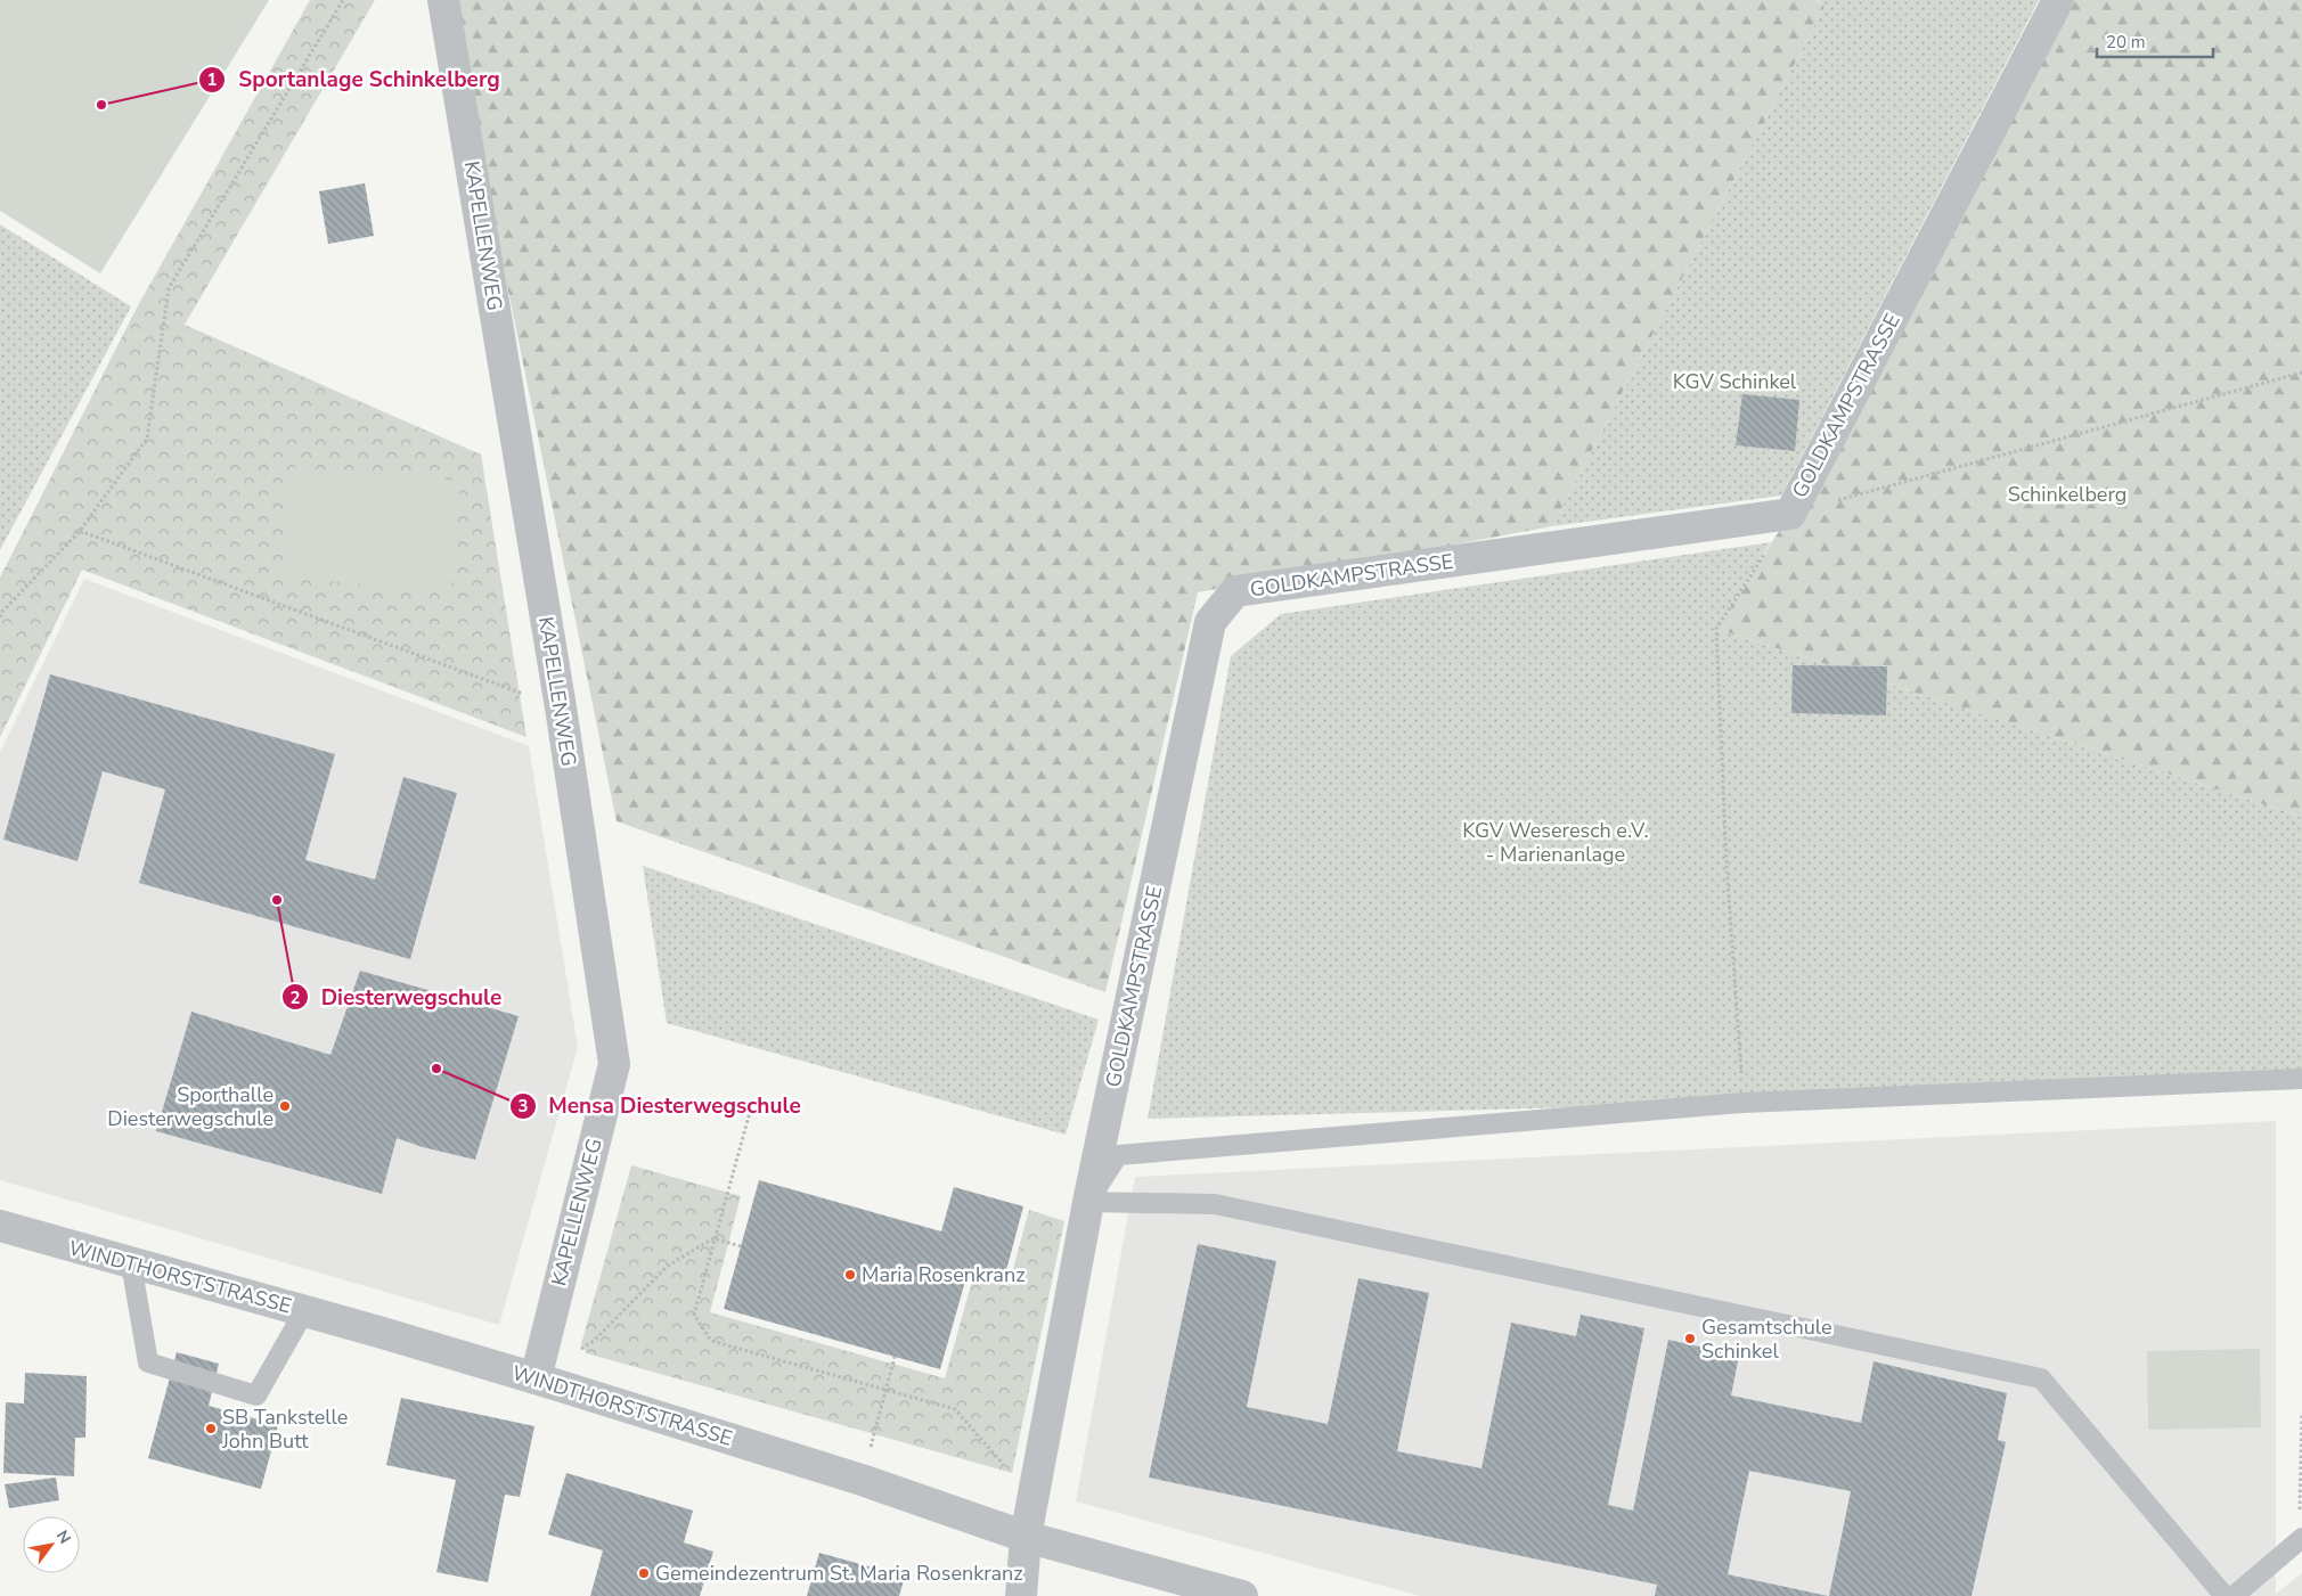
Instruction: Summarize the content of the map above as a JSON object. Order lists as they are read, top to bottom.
{
  "streets": {
    "street": ["KAPELLENWEG", "GOLDKAMPSTRASSE", "WINDTHORSTSTRASSE"]
  },
  "crossings": [
    ["KAPELLENWEG", "WINDTHORSTSTRASSE"],
    ["GOLDKAMPSTRASSE", "WINDTHORSTSTRASSE"]
  ],
  "parks": ["KGV Schinkel", "Schinkelberg", "KGV Weseresch e.V. - Marienanlage"],
  "places": [
    "Sportanlage Schinkelberg",
    "Diesterwegschule",
    "Mensa Diesterwegschule",
    "Sporthalle Diesterwegschule",
    "Maria Rosenkranz",
    "Gesamtschule Schinkel",
    "SB Tankstelle John Butt",
    "Gemeindezentrum St. Maria Rosenkranz"
  ],
  "scale_bar": "20 m",
  "north": "top right"
}
